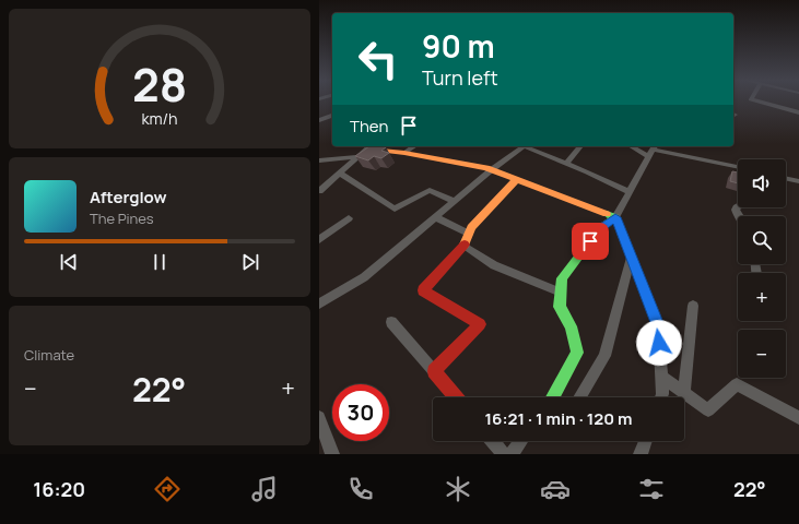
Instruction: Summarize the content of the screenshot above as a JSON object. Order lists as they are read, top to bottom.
{
  "page": {
    "turn": ["90 m", "Turn left"],
    "then": "Then",
    "map_buttons": ["+", "−"],
    "song": ["Afterglow", "The Pines"],
    "tile": "Climate",
    "heat": ["−", "22°", "+"],
    "limit": "30",
    "trip": "16:21 · 1 min · 120 m",
    "tabs": ["16:20", "22°"],
    "gauge": ["28", "km/h"]
  }
}
